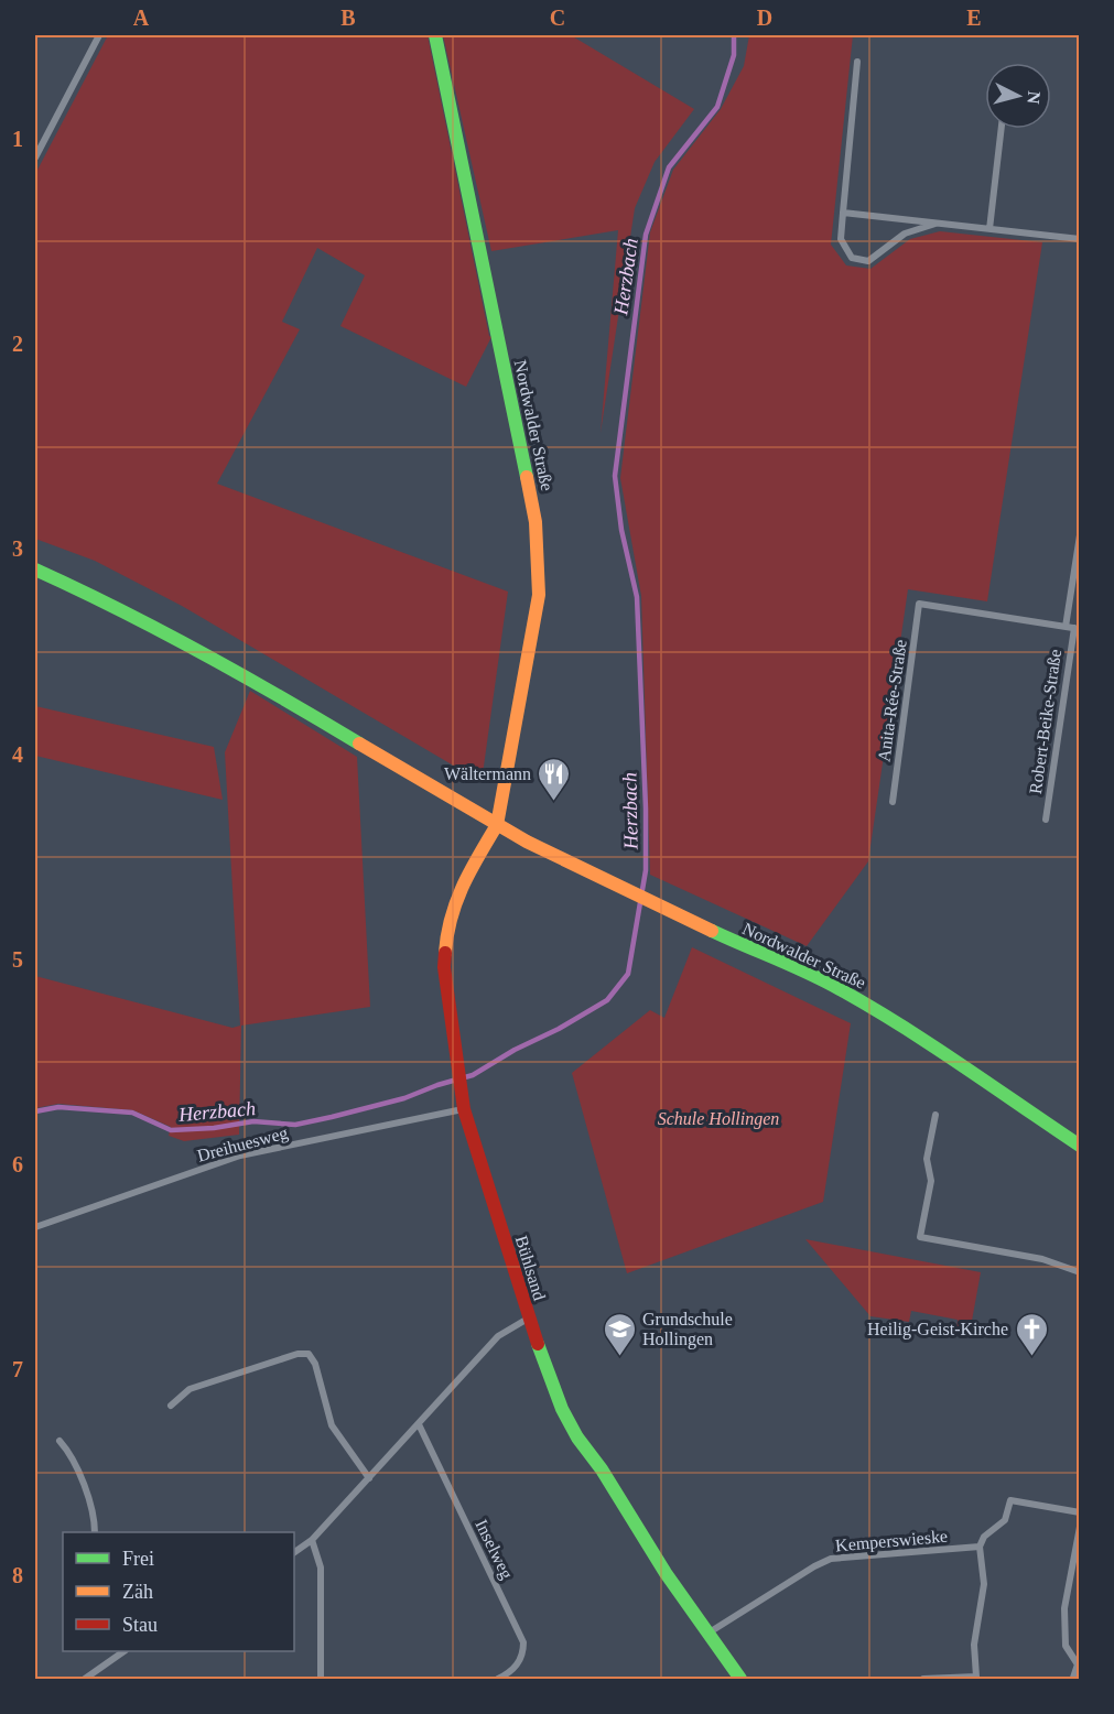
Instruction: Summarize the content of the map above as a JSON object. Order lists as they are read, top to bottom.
{
  "streets": {
    "street": [
      "Nordwalder Straße",
      "Anita-Rée-Straße",
      "Robert-Beike-Straße",
      "Dreihuesweg",
      "Bühlsand",
      "Kemperswieske",
      "Inselweg"
    ]
  },
  "crossings": [
    ["Nordwalder Straße", "Bühlsand"],
    ["Dreihuesweg", "Bühlsand"],
    ["Bühlsand", "Kemperswieske"]
  ],
  "water": ["Herzbach"],
  "parks": ["Schule Hollingen"],
  "places": {
    "restaurant": ["Wältermann"],
    "school or university": ["Grundschule Hollingen"],
    "church": ["Heilig-Geist-Kirche"]
  },
  "legend": ["Frei", "Zäh", "Stau"],
  "north": "right",
  "grid": {
    "columns": [
      "A",
      "B",
      "C",
      "D",
      "E"
    ],
    "rows": [
      "1",
      "2",
      "3",
      "4",
      "5",
      "6",
      "7",
      "8"
    ]
  }
}
